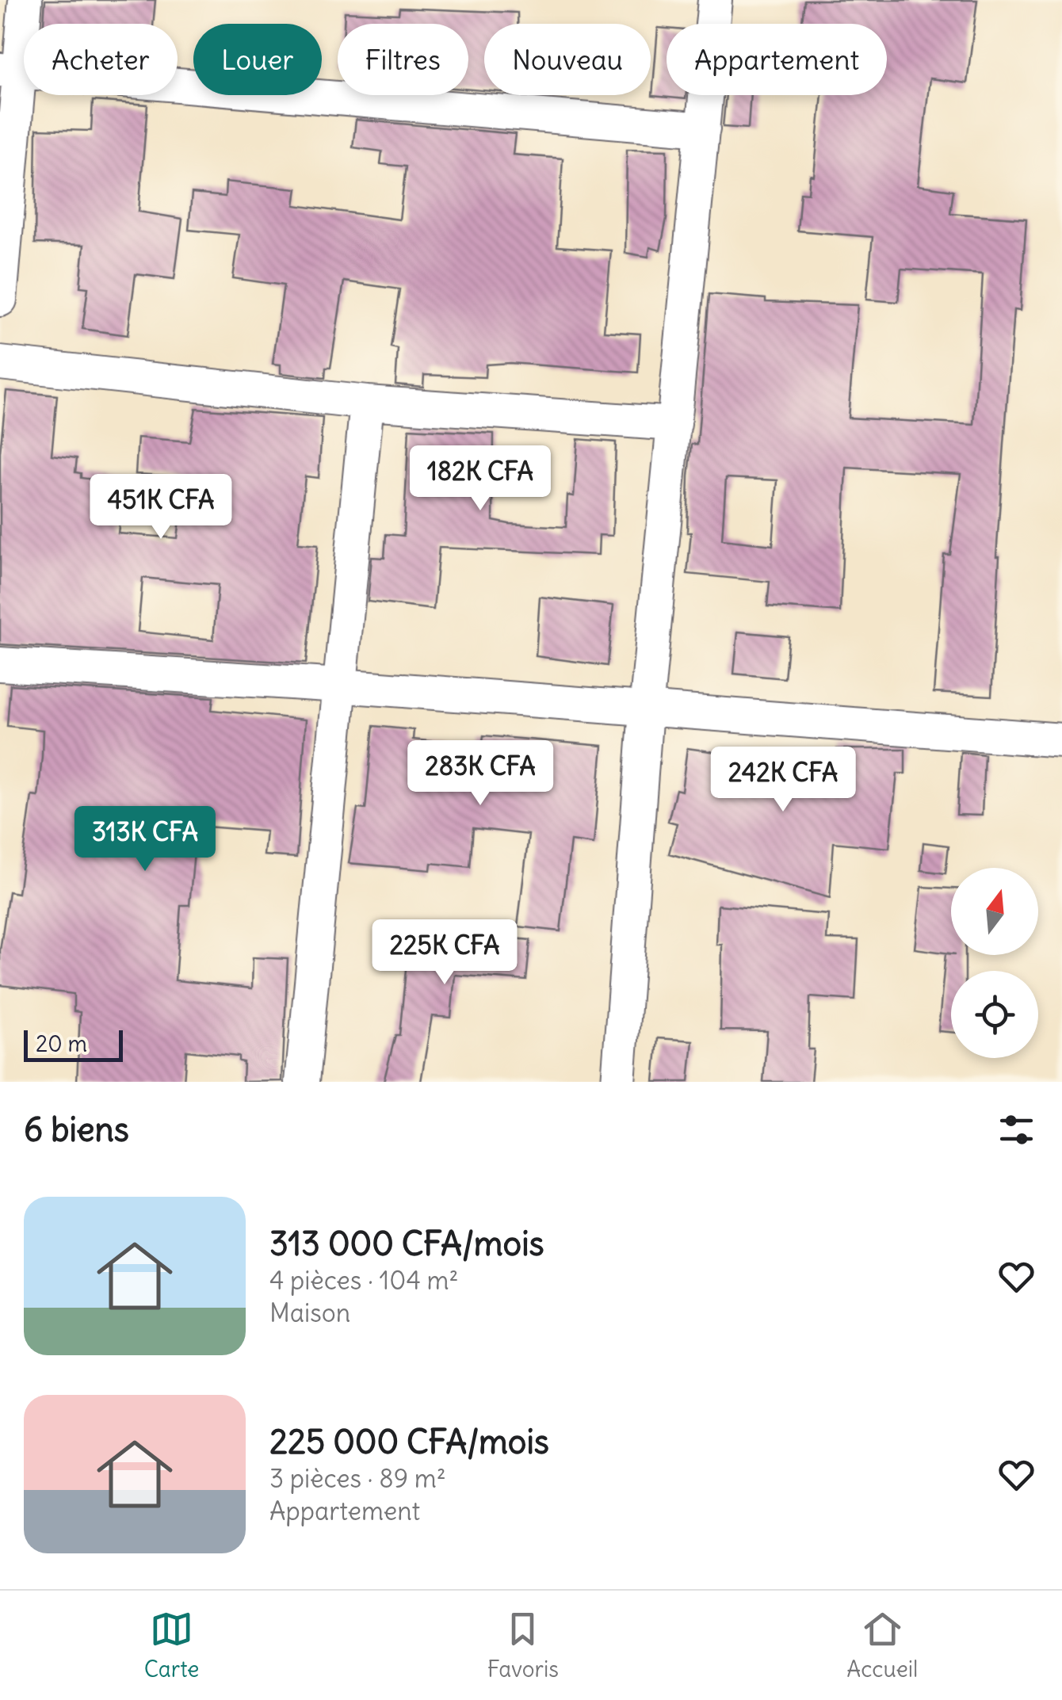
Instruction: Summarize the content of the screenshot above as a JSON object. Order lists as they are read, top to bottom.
{
  "scale_bar": "20 m",
  "north": "top",
  "page": {
    "chip": [
      "Acheter",
      "Louer",
      "Filtres",
      "Nouveau",
      "Appartement"
    ],
    "price": [
      "182K CFA",
      "451K CFA",
      "283K CFA",
      "242K CFA",
      "313K CFA",
      "225K CFA"
    ],
    "scale": "20 m",
    "heading": "6 biens",
    "list": [
      {
        "name": "313 000 CFA/mois",
        "note": "4 pièces · 104 m² · Maison"
      },
      {
        "name": "225 000 CFA/mois",
        "note": "3 pièces · 89 m² · Appartement"
      }
    ],
    "tabs": ["Carte", "Favoris", "Accueil"]
  }
}
